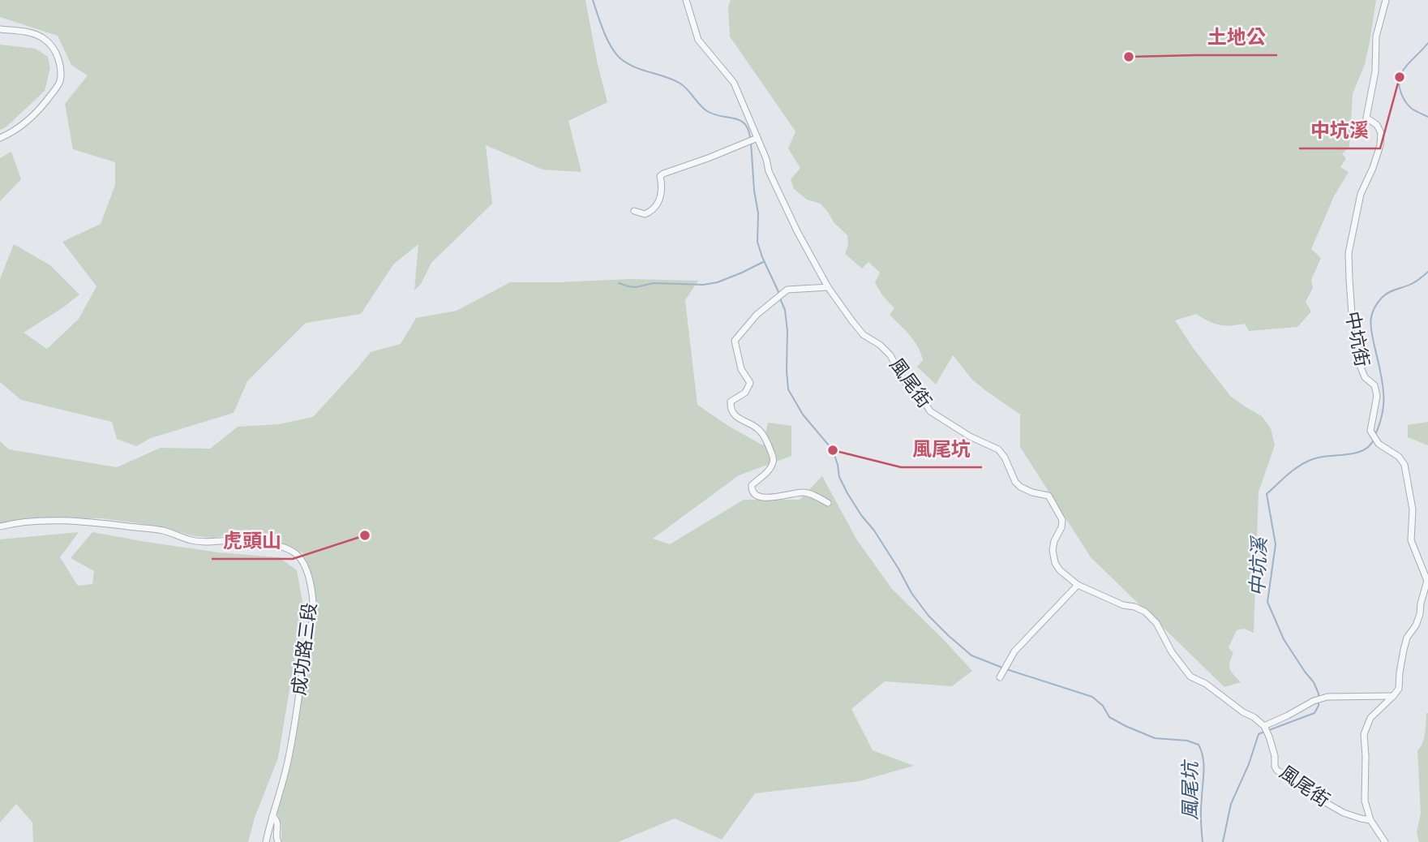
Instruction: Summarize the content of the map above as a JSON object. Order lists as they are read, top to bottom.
{
  "streets": {
    "street": ["中坑街", "風尾街", "成功路三段"]
  },
  "water": ["中坑溪", "風尾坑"],
  "places": [
    "土地公",
    "中坑溪",
    "風尾坑",
    "虎頭山"
  ]
}
